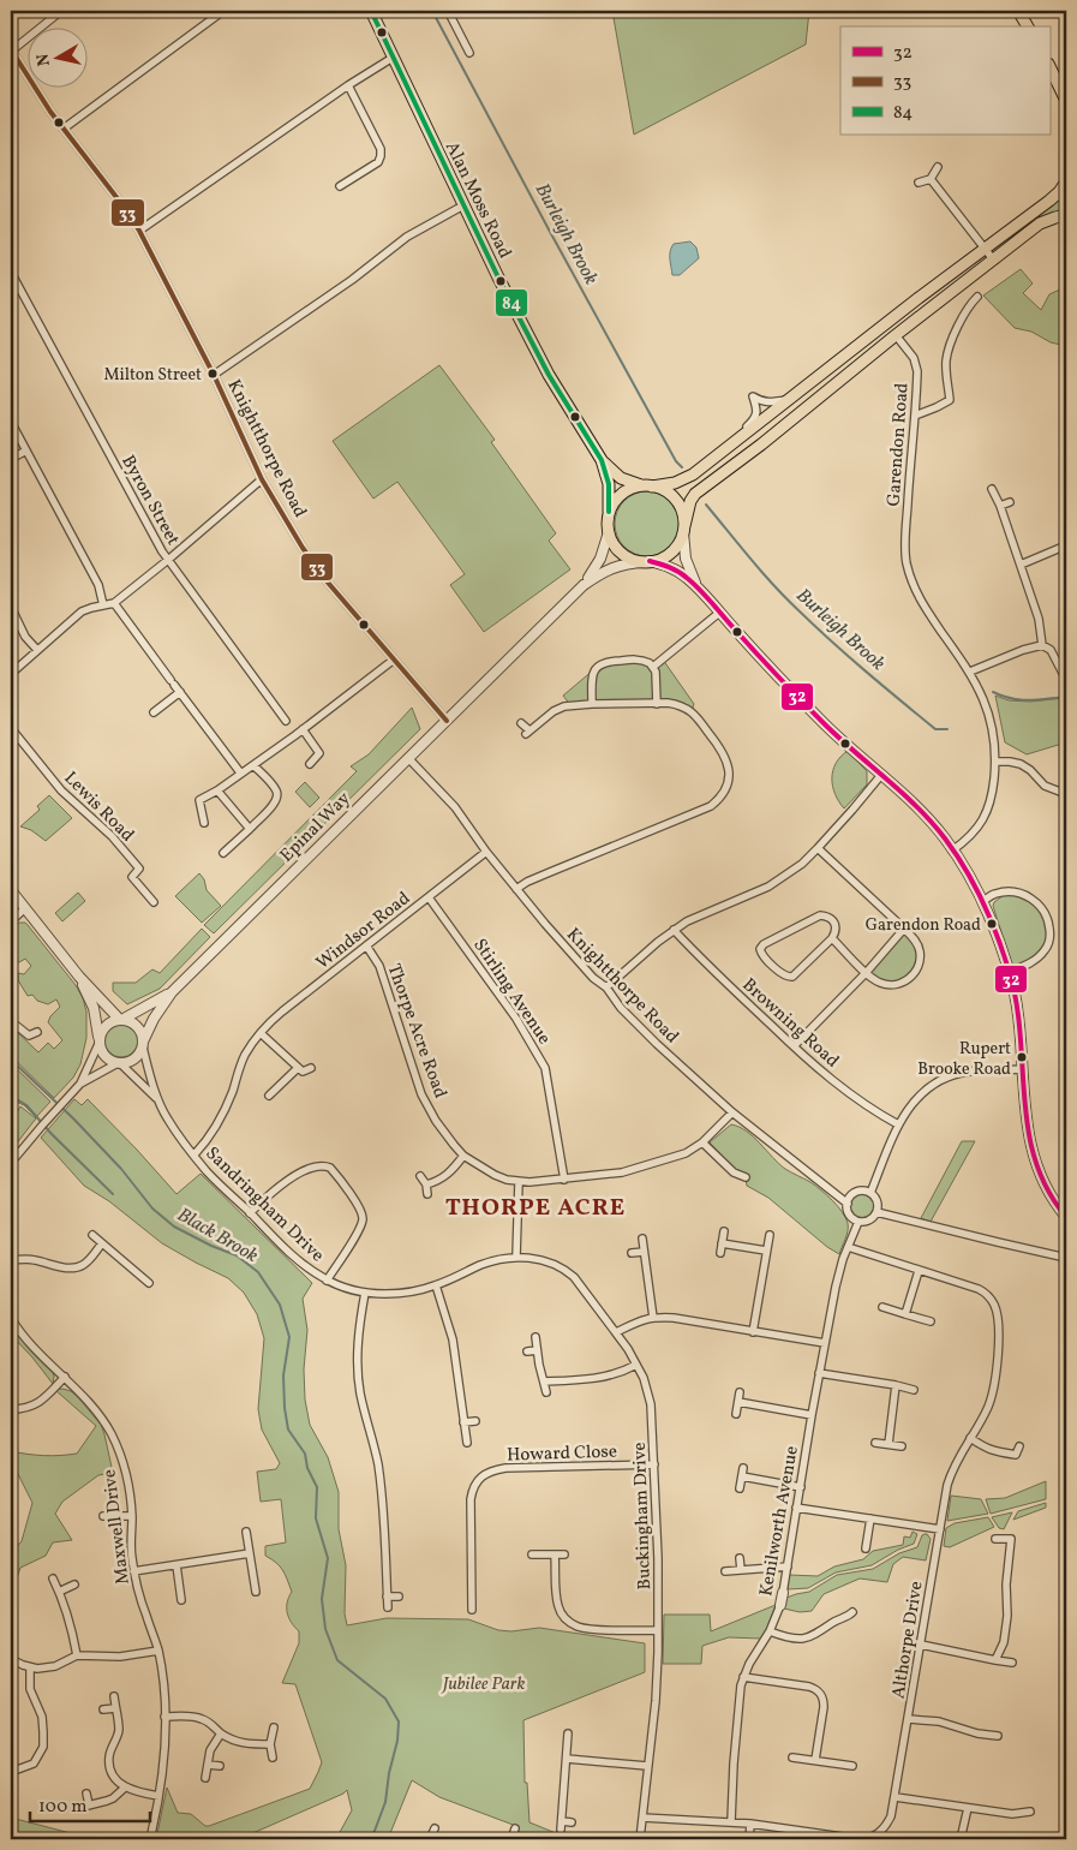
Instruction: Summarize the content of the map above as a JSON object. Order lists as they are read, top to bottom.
{
  "streets": {
    "main road": ["Alan Moss Road"],
    "street": [
      "Garendon Road",
      "Knightthorpe Road",
      "Byron Street",
      "Lewis Road",
      "Epinal Way",
      "Windsor Road",
      "Stirling Avenue",
      "Browning Road",
      "Thorpe Acre Road",
      "Sandringham Drive",
      "Howard Close",
      "Buckingham Drive",
      "Kenilworth Avenue",
      "Maxwell Drive",
      "Althorpe Drive"
    ]
  },
  "crossings": [
    ["Alan Moss Road", "Epinal Way"],
    ["Knightthorpe Road", "Epinal Way"],
    ["Knightthorpe Road", "Windsor Road"],
    ["Knightthorpe Road", "Thorpe Acre Road"],
    ["Knightthorpe Road", "Kenilworth Avenue"],
    ["Epinal Way", "Sandringham Drive"],
    ["Windsor Road", "Stirling Avenue"],
    ["Windsor Road", "Thorpe Acre Road"],
    ["Windsor Road", "Sandringham Drive"],
    ["Stirling Avenue", "Thorpe Acre Road"],
    ["Sandringham Drive", "Buckingham Drive"],
    ["Howard Close", "Buckingham Drive"],
    ["Buckingham Drive", "Althorpe Drive"],
    ["Kenilworth Avenue", "Althorpe Drive"]
  ],
  "districts": ["THORPE ACRE"],
  "water": ["Burleigh Brook", "Black Brook"],
  "parks": ["Jubilee Park"],
  "places": ["Milton Street", "Garendon Road", "Rupert Brooke Road"],
  "lines": ["transit line 84", "transit line 33", "transit line 32"],
  "legend": ["32", "33", "84"],
  "scale_bar": "100 m",
  "north": "left"
}
